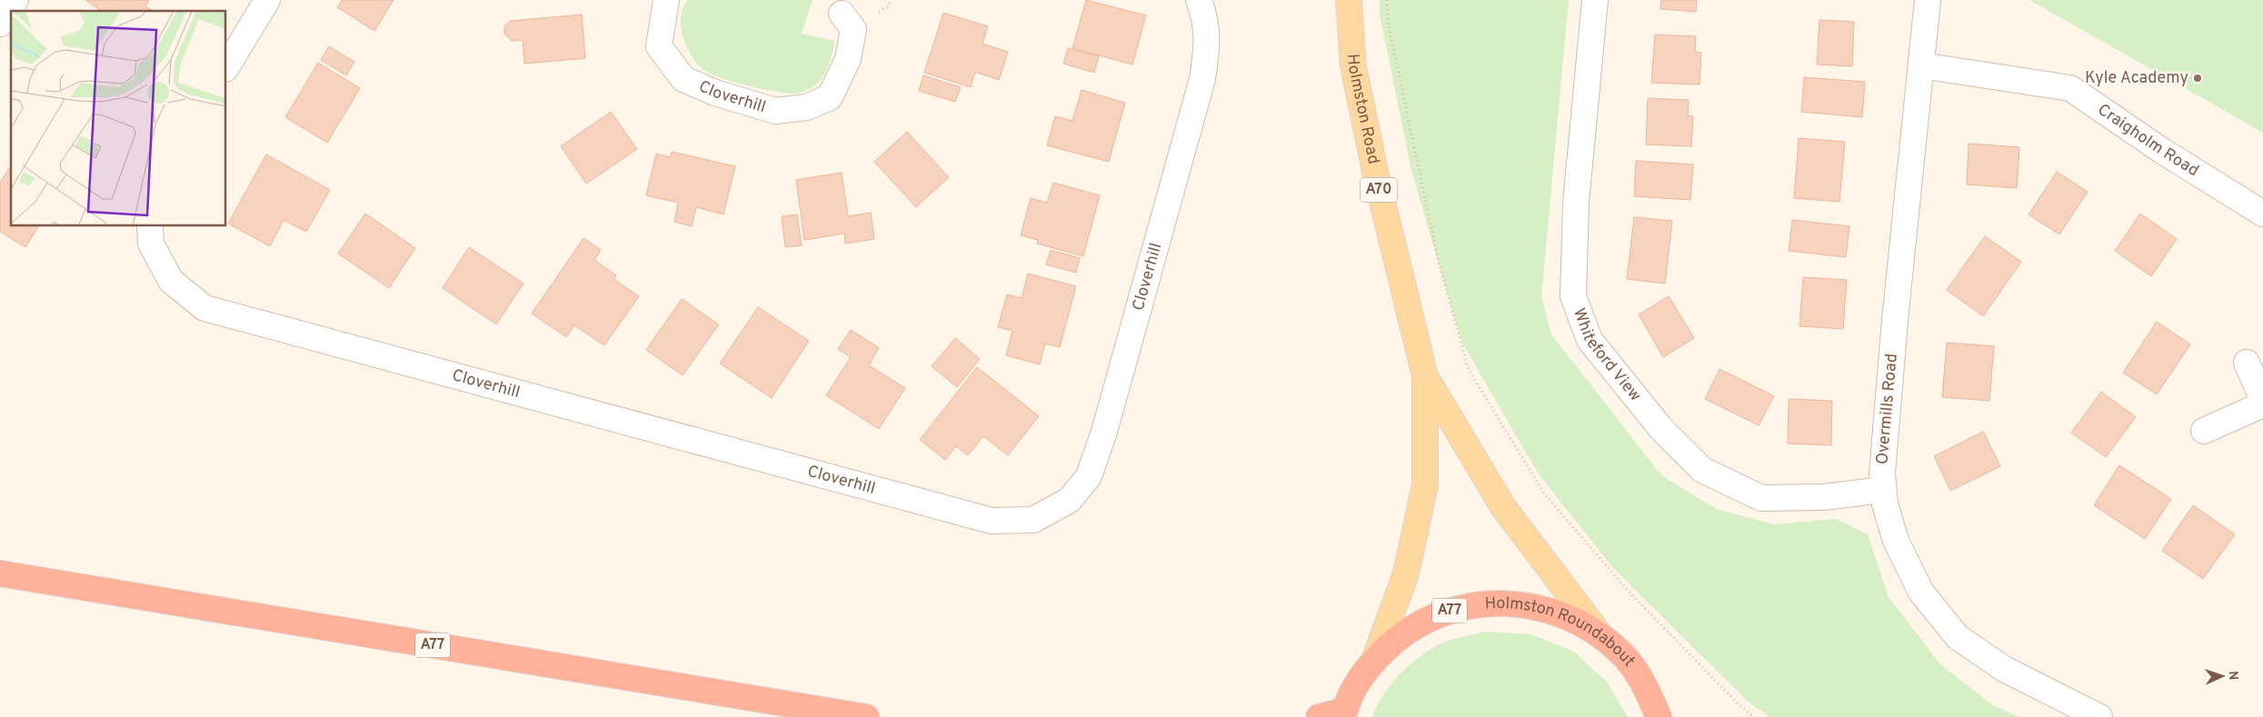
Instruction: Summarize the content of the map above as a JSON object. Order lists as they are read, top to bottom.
{
  "streets": {
    "highway": ["A77", "Holmston Roundabout"],
    "main road": ["Holmston Road", "A70"],
    "street": [
      "Cloverhill",
      "Craigholm Road",
      "Whiteford View",
      "Overmills Road"
    ]
  },
  "crossings": [
    ["Holmston Road", "A70"],
    ["Craigholm Road", "Overmills Road"],
    ["A70", "Holmston Roundabout"],
    ["Whiteford View", "Overmills Road"],
    ["A77", "Holmston Roundabout"]
  ],
  "places": ["Kyle Academy"],
  "north": "right"
}
